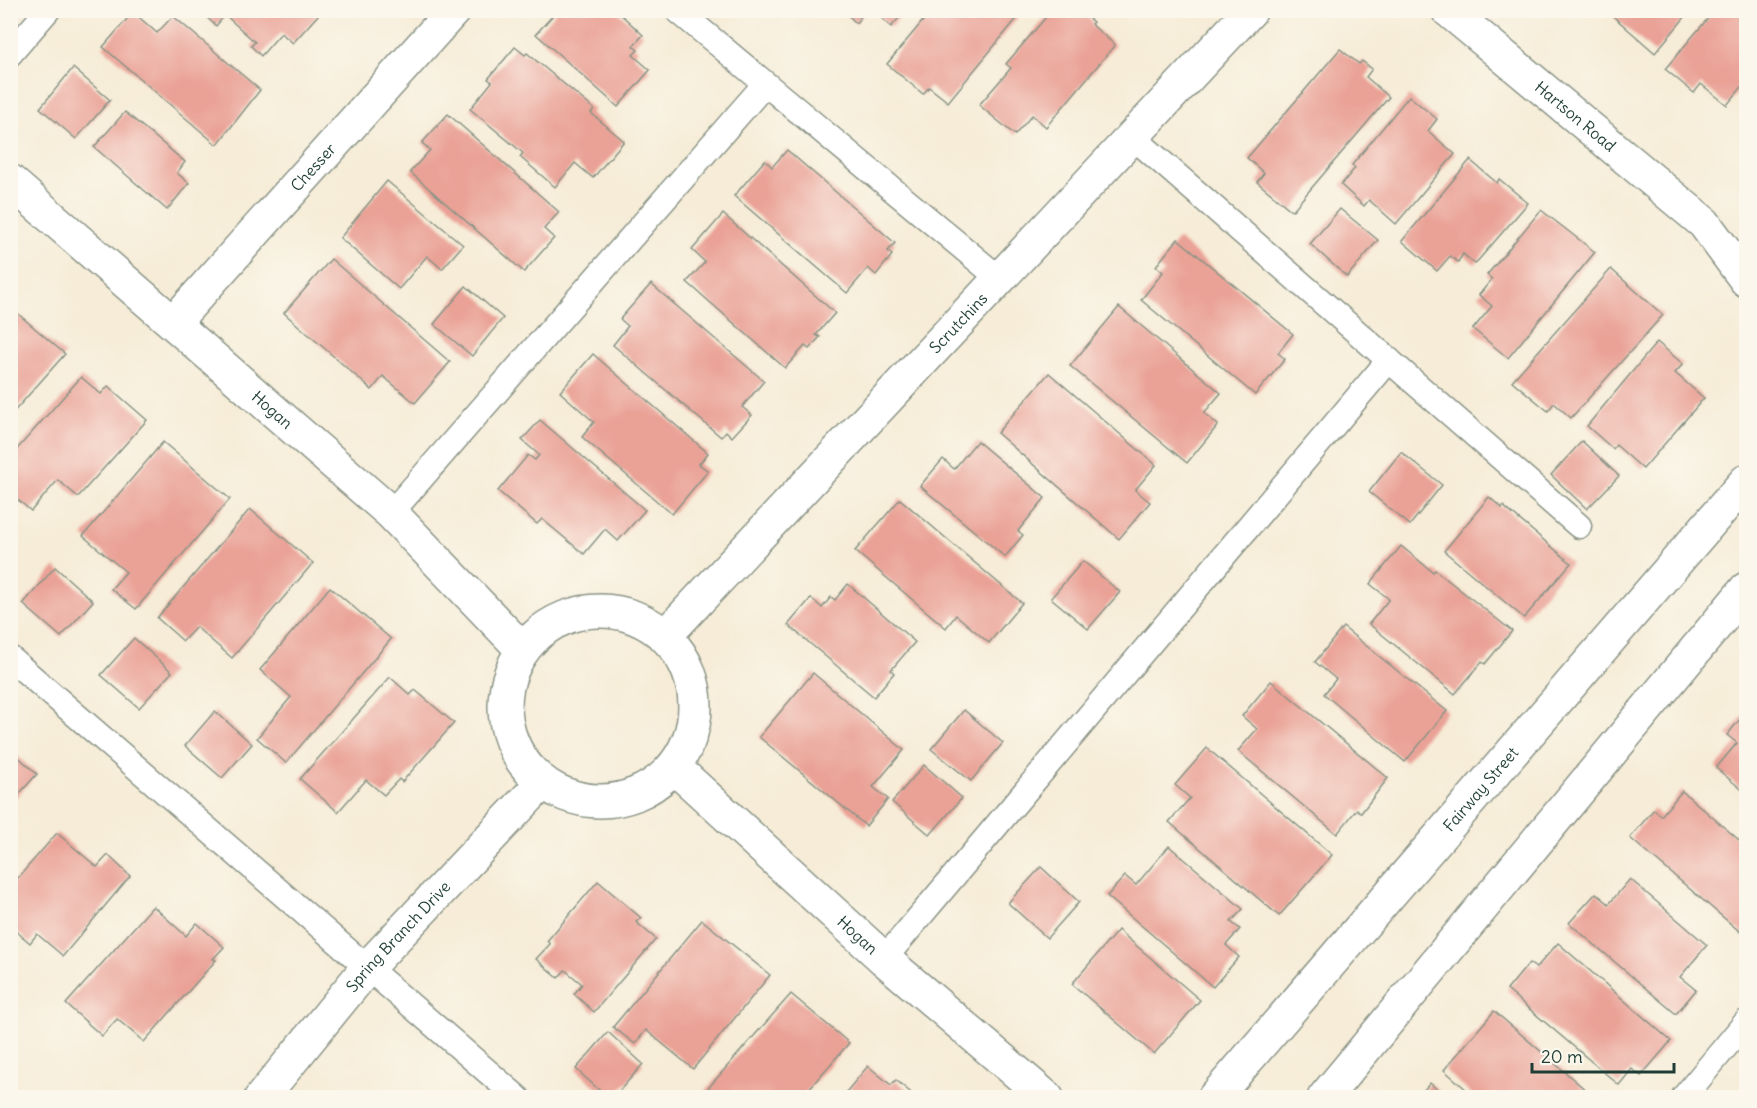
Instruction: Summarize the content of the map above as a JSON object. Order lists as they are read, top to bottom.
{
  "streets": {
    "street": [
      "Hartson Road",
      "Chesser",
      "Scrutchins",
      "Hogan",
      "Fairway Street",
      "Spring Branch Drive"
    ]
  },
  "crossings": [
    ["Chesser", "Hogan"],
    ["Scrutchins", "Hogan"],
    ["Scrutchins", "Spring Branch Drive"],
    ["Hogan", "Spring Branch Drive"]
  ],
  "scale_bar": "20 m"
}
